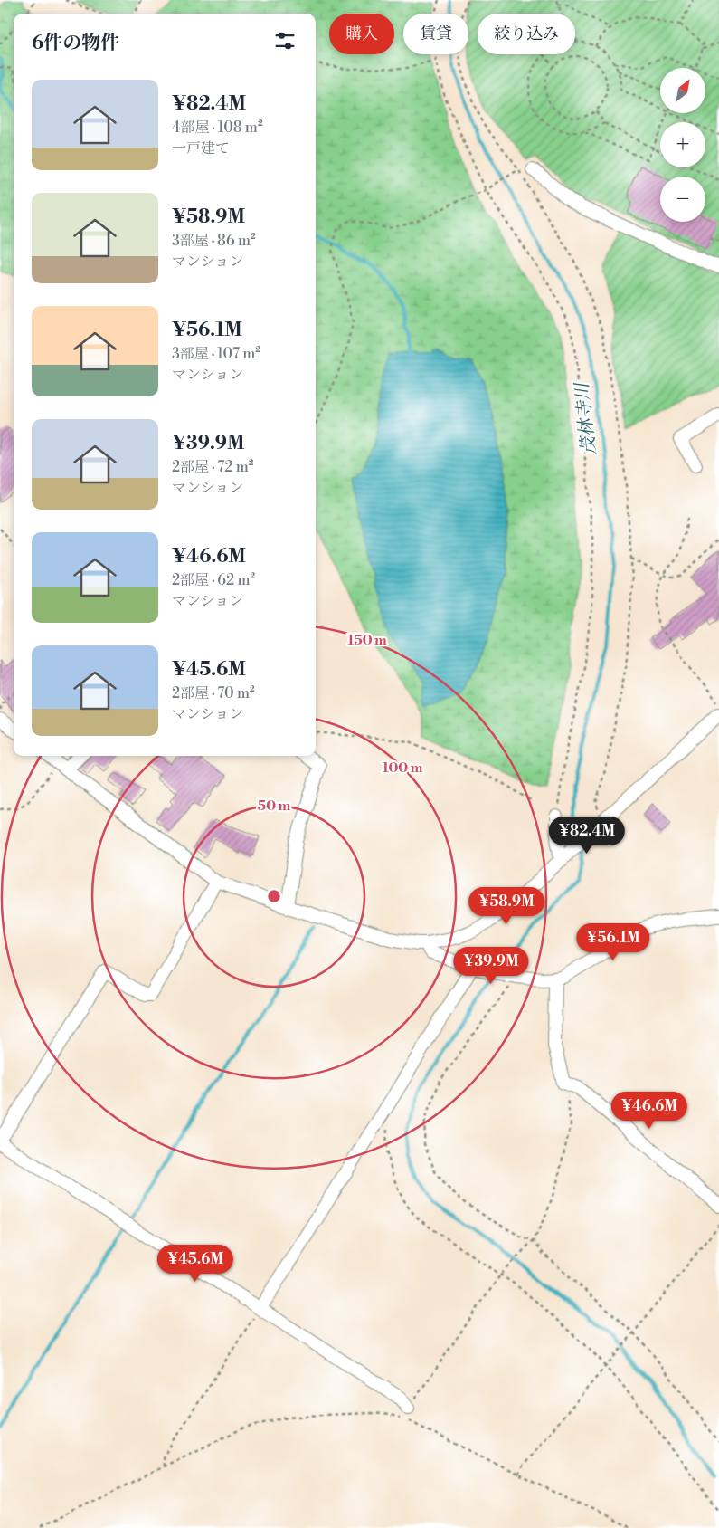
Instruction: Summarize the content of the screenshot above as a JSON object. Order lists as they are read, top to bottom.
{
  "water": ["茂林寺川"],
  "north": "top right",
  "page": {
    "chip": ["購入", "賃貸", "絞り込み"],
    "heading": "6件の物件",
    "map_buttons": ["+", "−"],
    "list": [
      {
        "name": "¥82.4M",
        "note": "4部屋 · 108 m² · 一戸建て"
      },
      {
        "name": "¥58.9M",
        "note": "3部屋 · 86 m² · マンション"
      },
      {
        "name": "¥56.1M",
        "note": "3部屋 · 107 m² · マンション"
      },
      {
        "name": "¥39.9M",
        "note": "2部屋 · 72 m² · マンション"
      },
      {
        "name": "¥46.6M",
        "note": "2部屋 · 62 m² · マンション"
      },
      {
        "name": "¥45.6M",
        "note": "2部屋 · 70 m² · マンション"
      }
    ],
    "price": [
      "¥82.4M",
      "¥58.9M",
      "¥56.1M",
      "¥39.9M",
      "¥46.6M",
      "¥45.6M"
    ]
  },
  "rings": ["150 m", "100 m", "50 m"]
}
